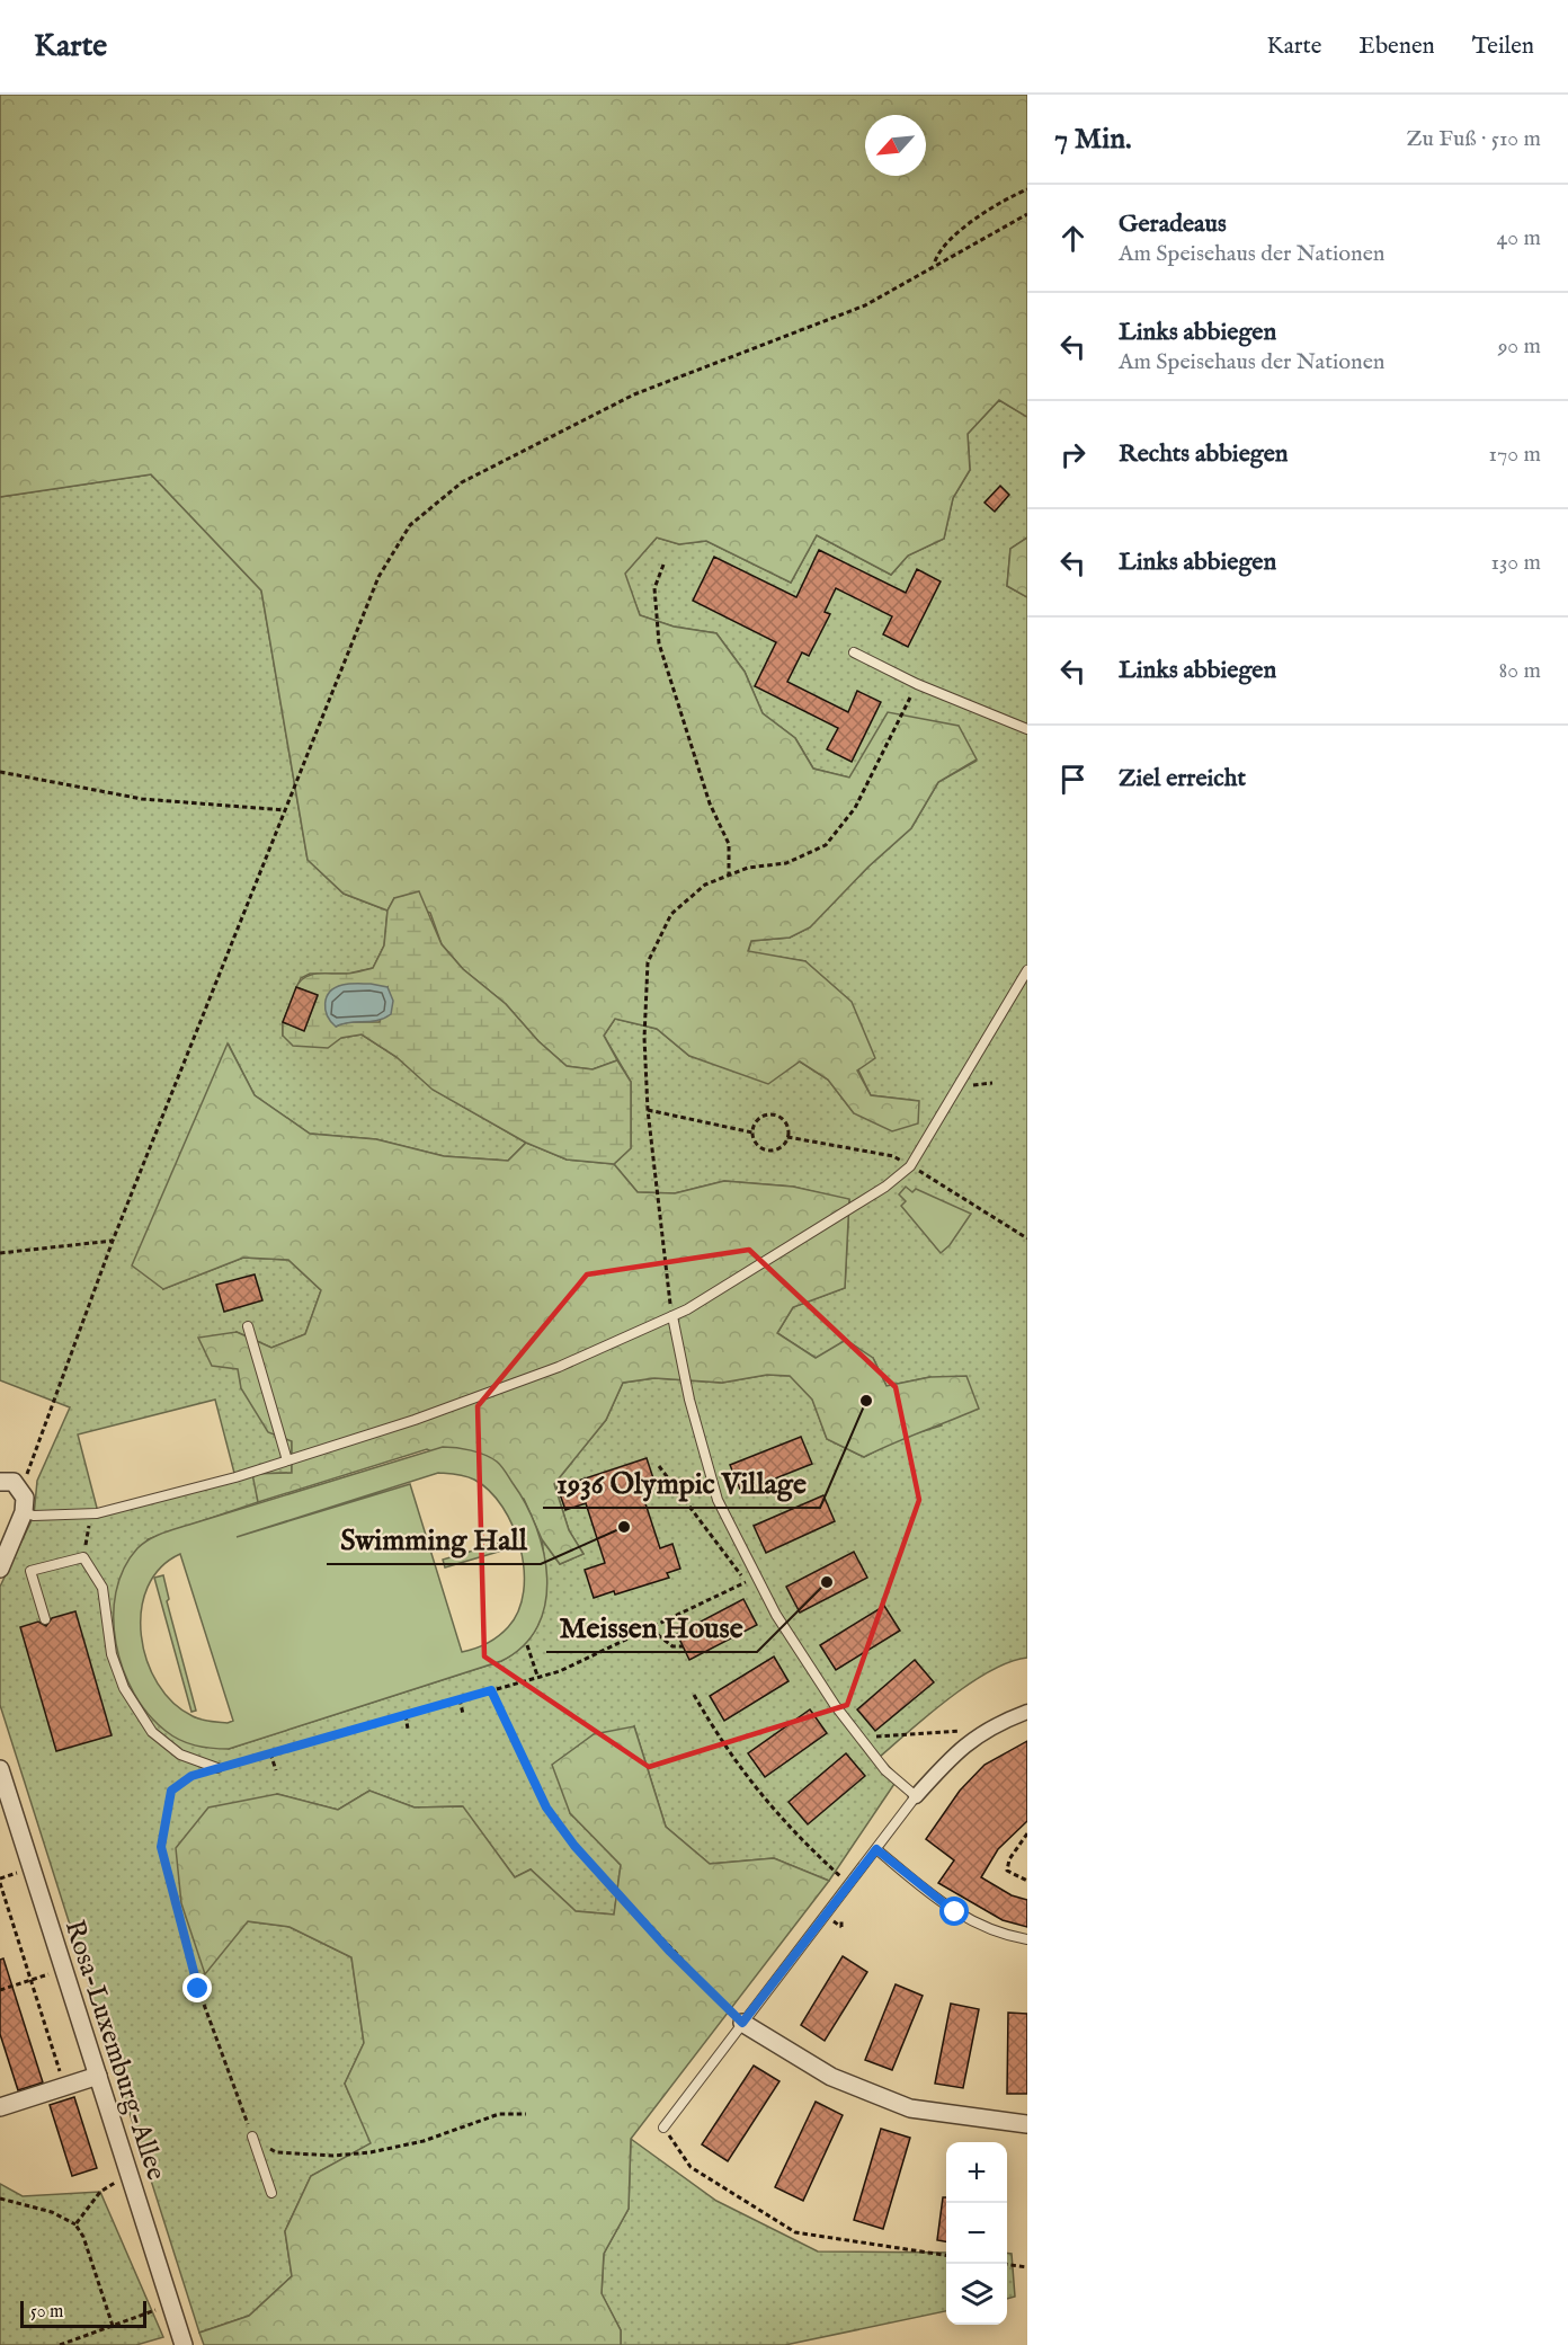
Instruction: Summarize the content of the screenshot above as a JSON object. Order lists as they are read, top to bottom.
{
  "streets": {
    "street": ["Rosa-Luxemburg-Allee"]
  },
  "places": ["1936 Olympic Village", "Swimming Hall", "Meissen House"],
  "scale_bar": "50 m",
  "north": "bottom left",
  "page": {
    "header": "Karte",
    "nav": ["Karte", "Ebenen", "Teilen"],
    "heading": ["7 Min.", "Zu Fuß · 510 m"],
    "list": [
      ["Geradeaus", "Am Speisehaus der Nationen", "40 m"],
      ["Links abbiegen", "Am Speisehaus der Nationen", "90 m"],
      ["Rechts abbiegen", "170 m"],
      ["Links abbiegen", "130 m"],
      ["Links abbiegen", "80 m"],
      "Ziel erreicht"
    ],
    "map_buttons": ["+", "−"],
    "scale": "50 m"
  }
}
